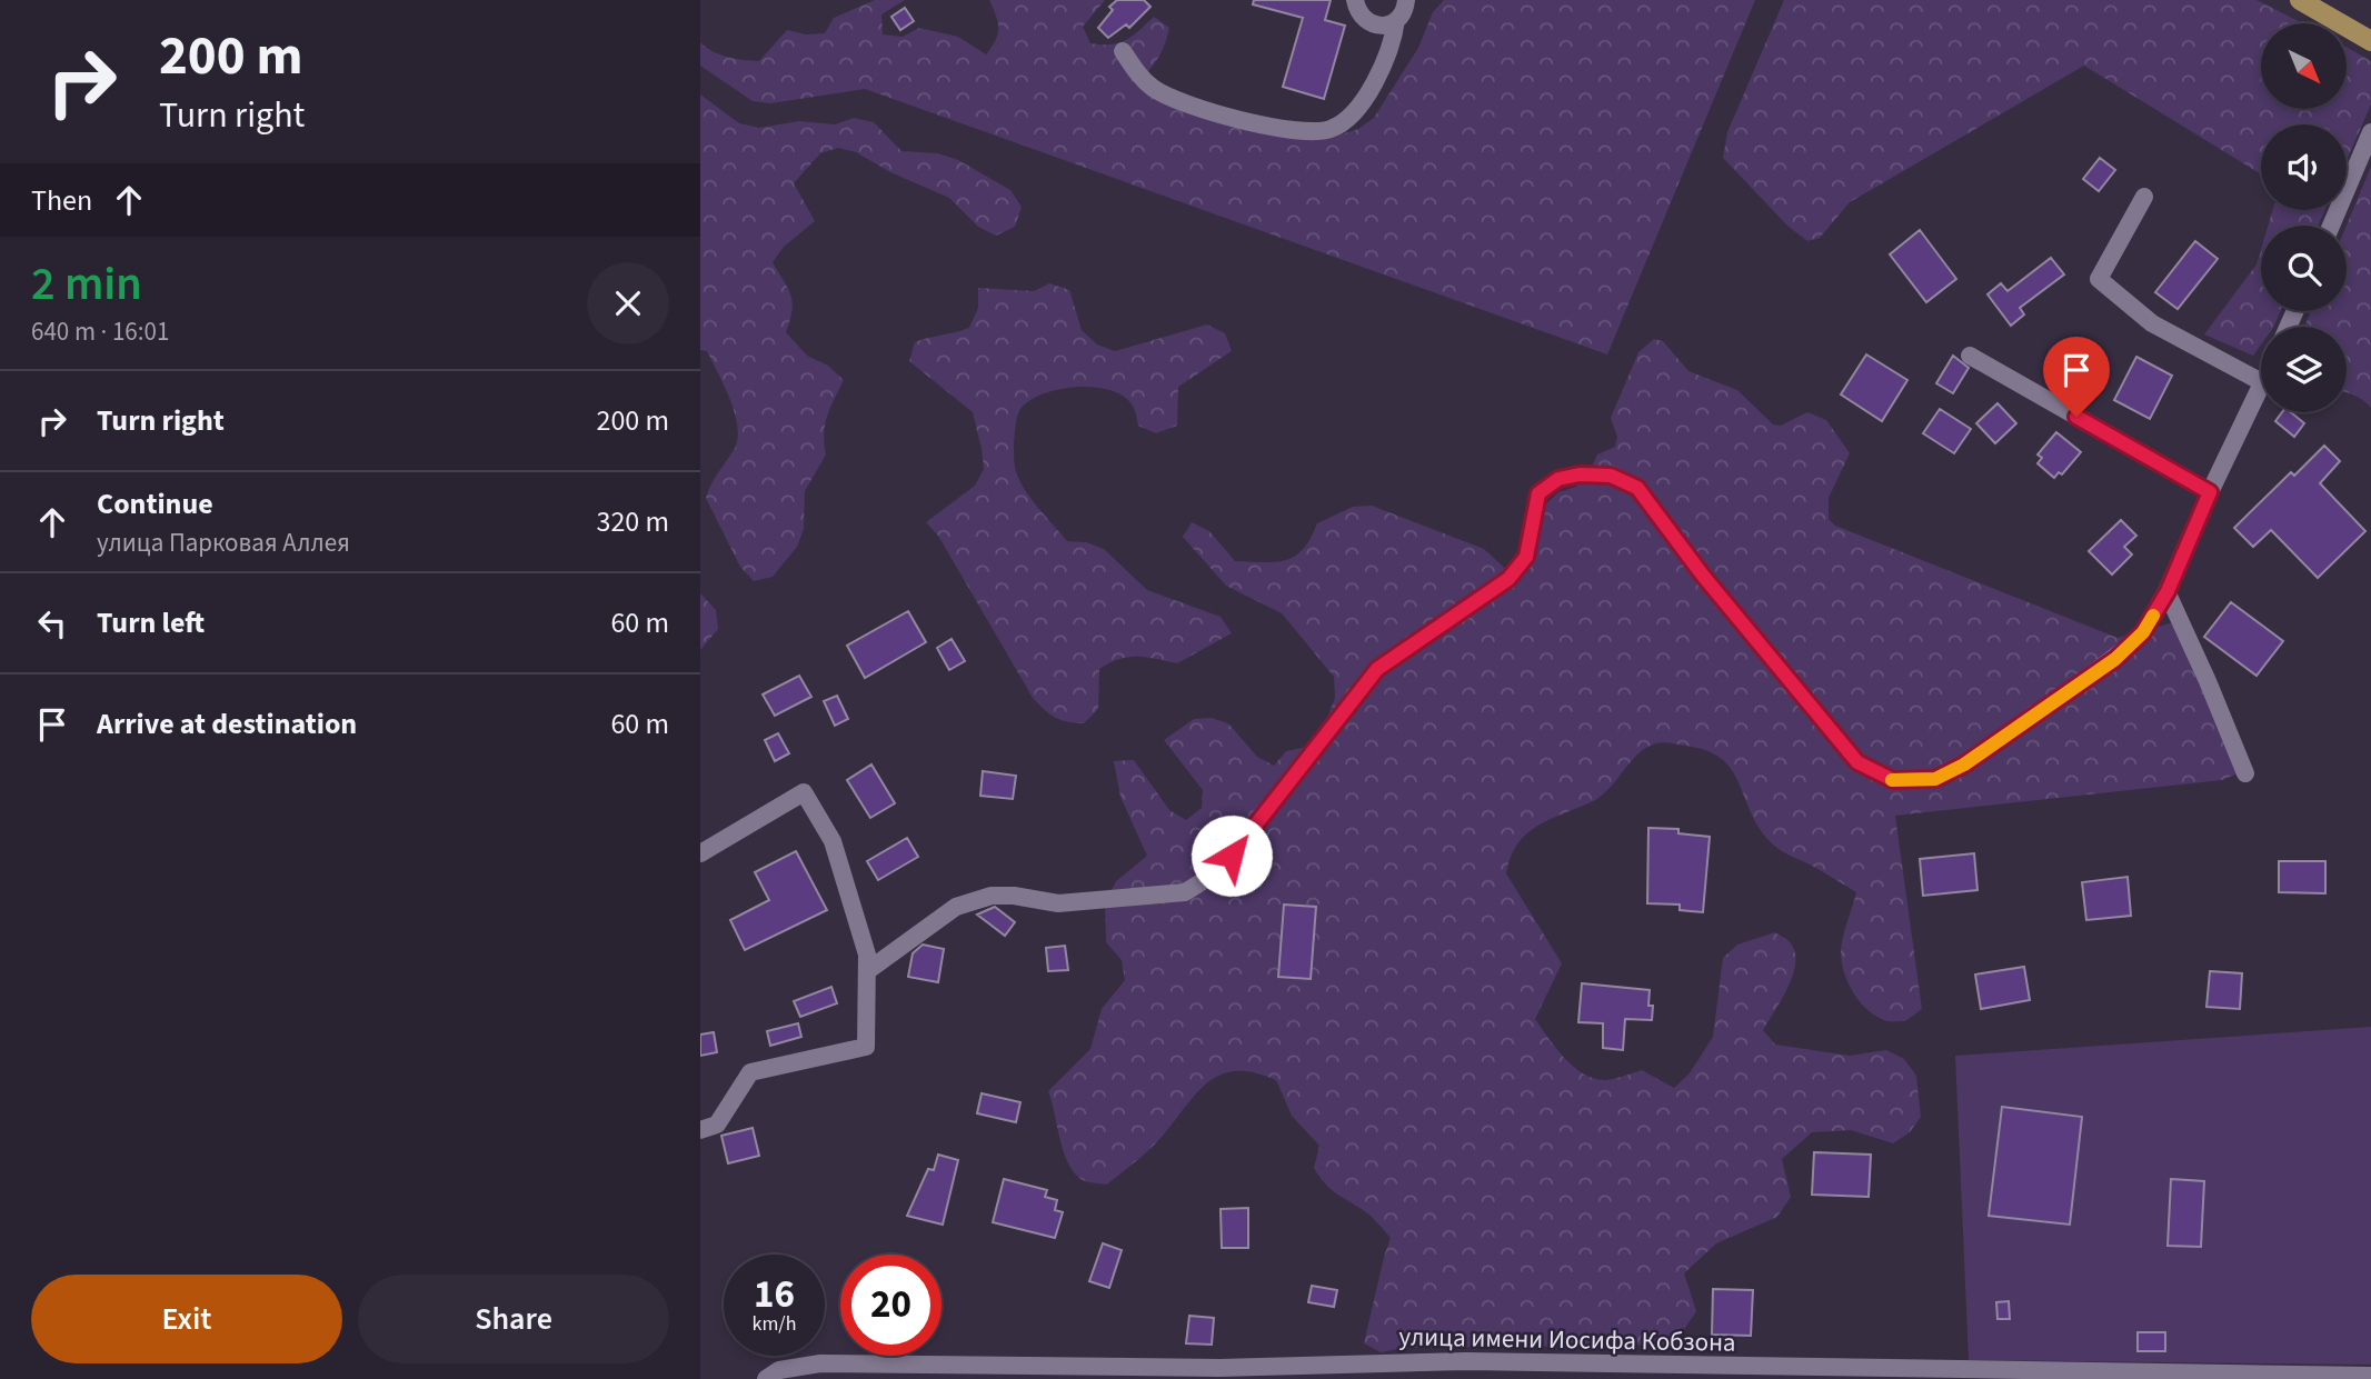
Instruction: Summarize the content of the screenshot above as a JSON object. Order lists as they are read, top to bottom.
{
  "streets": {
    "street": ["улица имени Иосифа Кобзона"]
  },
  "north": "bottom right",
  "page": {
    "turn": ["200 m", "Turn right"],
    "then": "Then",
    "heading": ["2 min", "640 m · 16:01"],
    "list": [
      {
        "name": "Turn right",
        "value": "200 m"
      },
      {
        "name": "Continue",
        "note": "улица Парковая Аллея",
        "value": "320 m"
      },
      {
        "name": "Turn left",
        "value": "60 m"
      },
      {
        "name": "Arrive at destination",
        "value": "60 m"
      }
    ],
    "speed": "16 km/h",
    "limit": "20",
    "buttons": ["Exit", "Share"]
  }
}
